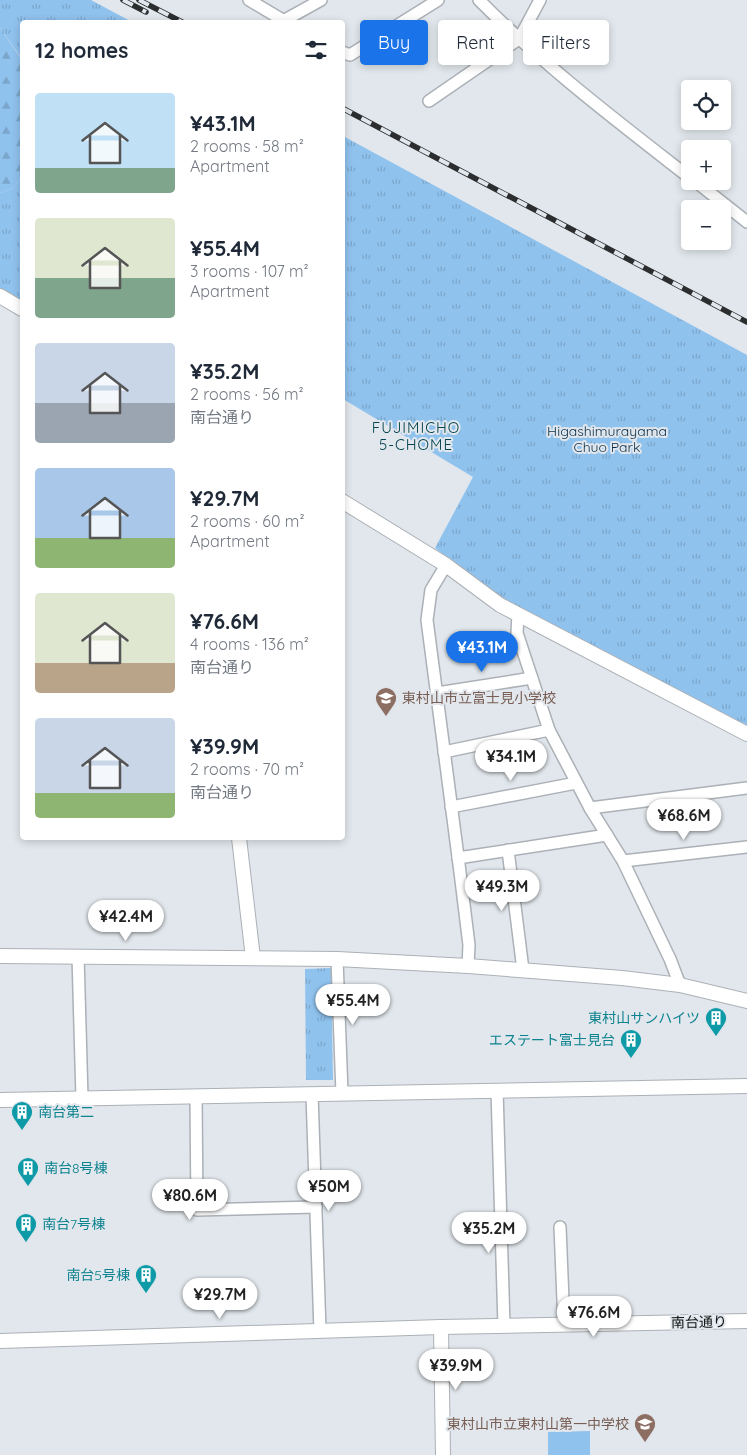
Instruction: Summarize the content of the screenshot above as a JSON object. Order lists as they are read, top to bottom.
{
  "streets": {
    "street": ["南台通り"]
  },
  "districts": ["FUJIMICHO 5-CHOME"],
  "parks": ["Higashimurayama Chuo Park"],
  "places": {
    "school or university": ["東村山市立富士見小学校", "東村山市立東村山第一中学校"],
    "building": [
      "東村山サンハイツ",
      "エステート富士見台",
      "南台第二",
      "南台8号棟",
      "南台7号棟",
      "南台5号棟"
    ]
  },
  "page": {
    "chip": ["Buy", "Rent", "Filters"],
    "heading": "12 homes",
    "map_buttons": ["+", "−"],
    "list": [
      {
        "name": "¥43.1M",
        "note": "2 rooms · 58 m² · Apartment"
      },
      {
        "name": "¥55.4M",
        "note": "3 rooms · 107 m² · Apartment"
      },
      {
        "name": "¥35.2M",
        "note": "2 rooms · 56 m² · 南台通り"
      },
      {
        "name": "¥29.7M",
        "note": "2 rooms · 60 m² · Apartment"
      },
      {
        "name": "¥76.6M",
        "note": "4 rooms · 136 m² · 南台通り"
      },
      {
        "name": "¥39.9M",
        "note": "2 rooms · 70 m² · 南台通り"
      }
    ],
    "price": [
      "¥43.1M",
      "¥34.1M",
      "¥68.6M",
      "¥49.3M",
      "¥42.4M",
      "¥55.4M",
      "¥50M",
      "¥80.6M",
      "¥35.2M",
      "¥29.7M",
      "¥76.6M",
      "¥39.9M"
    ]
  }
}
